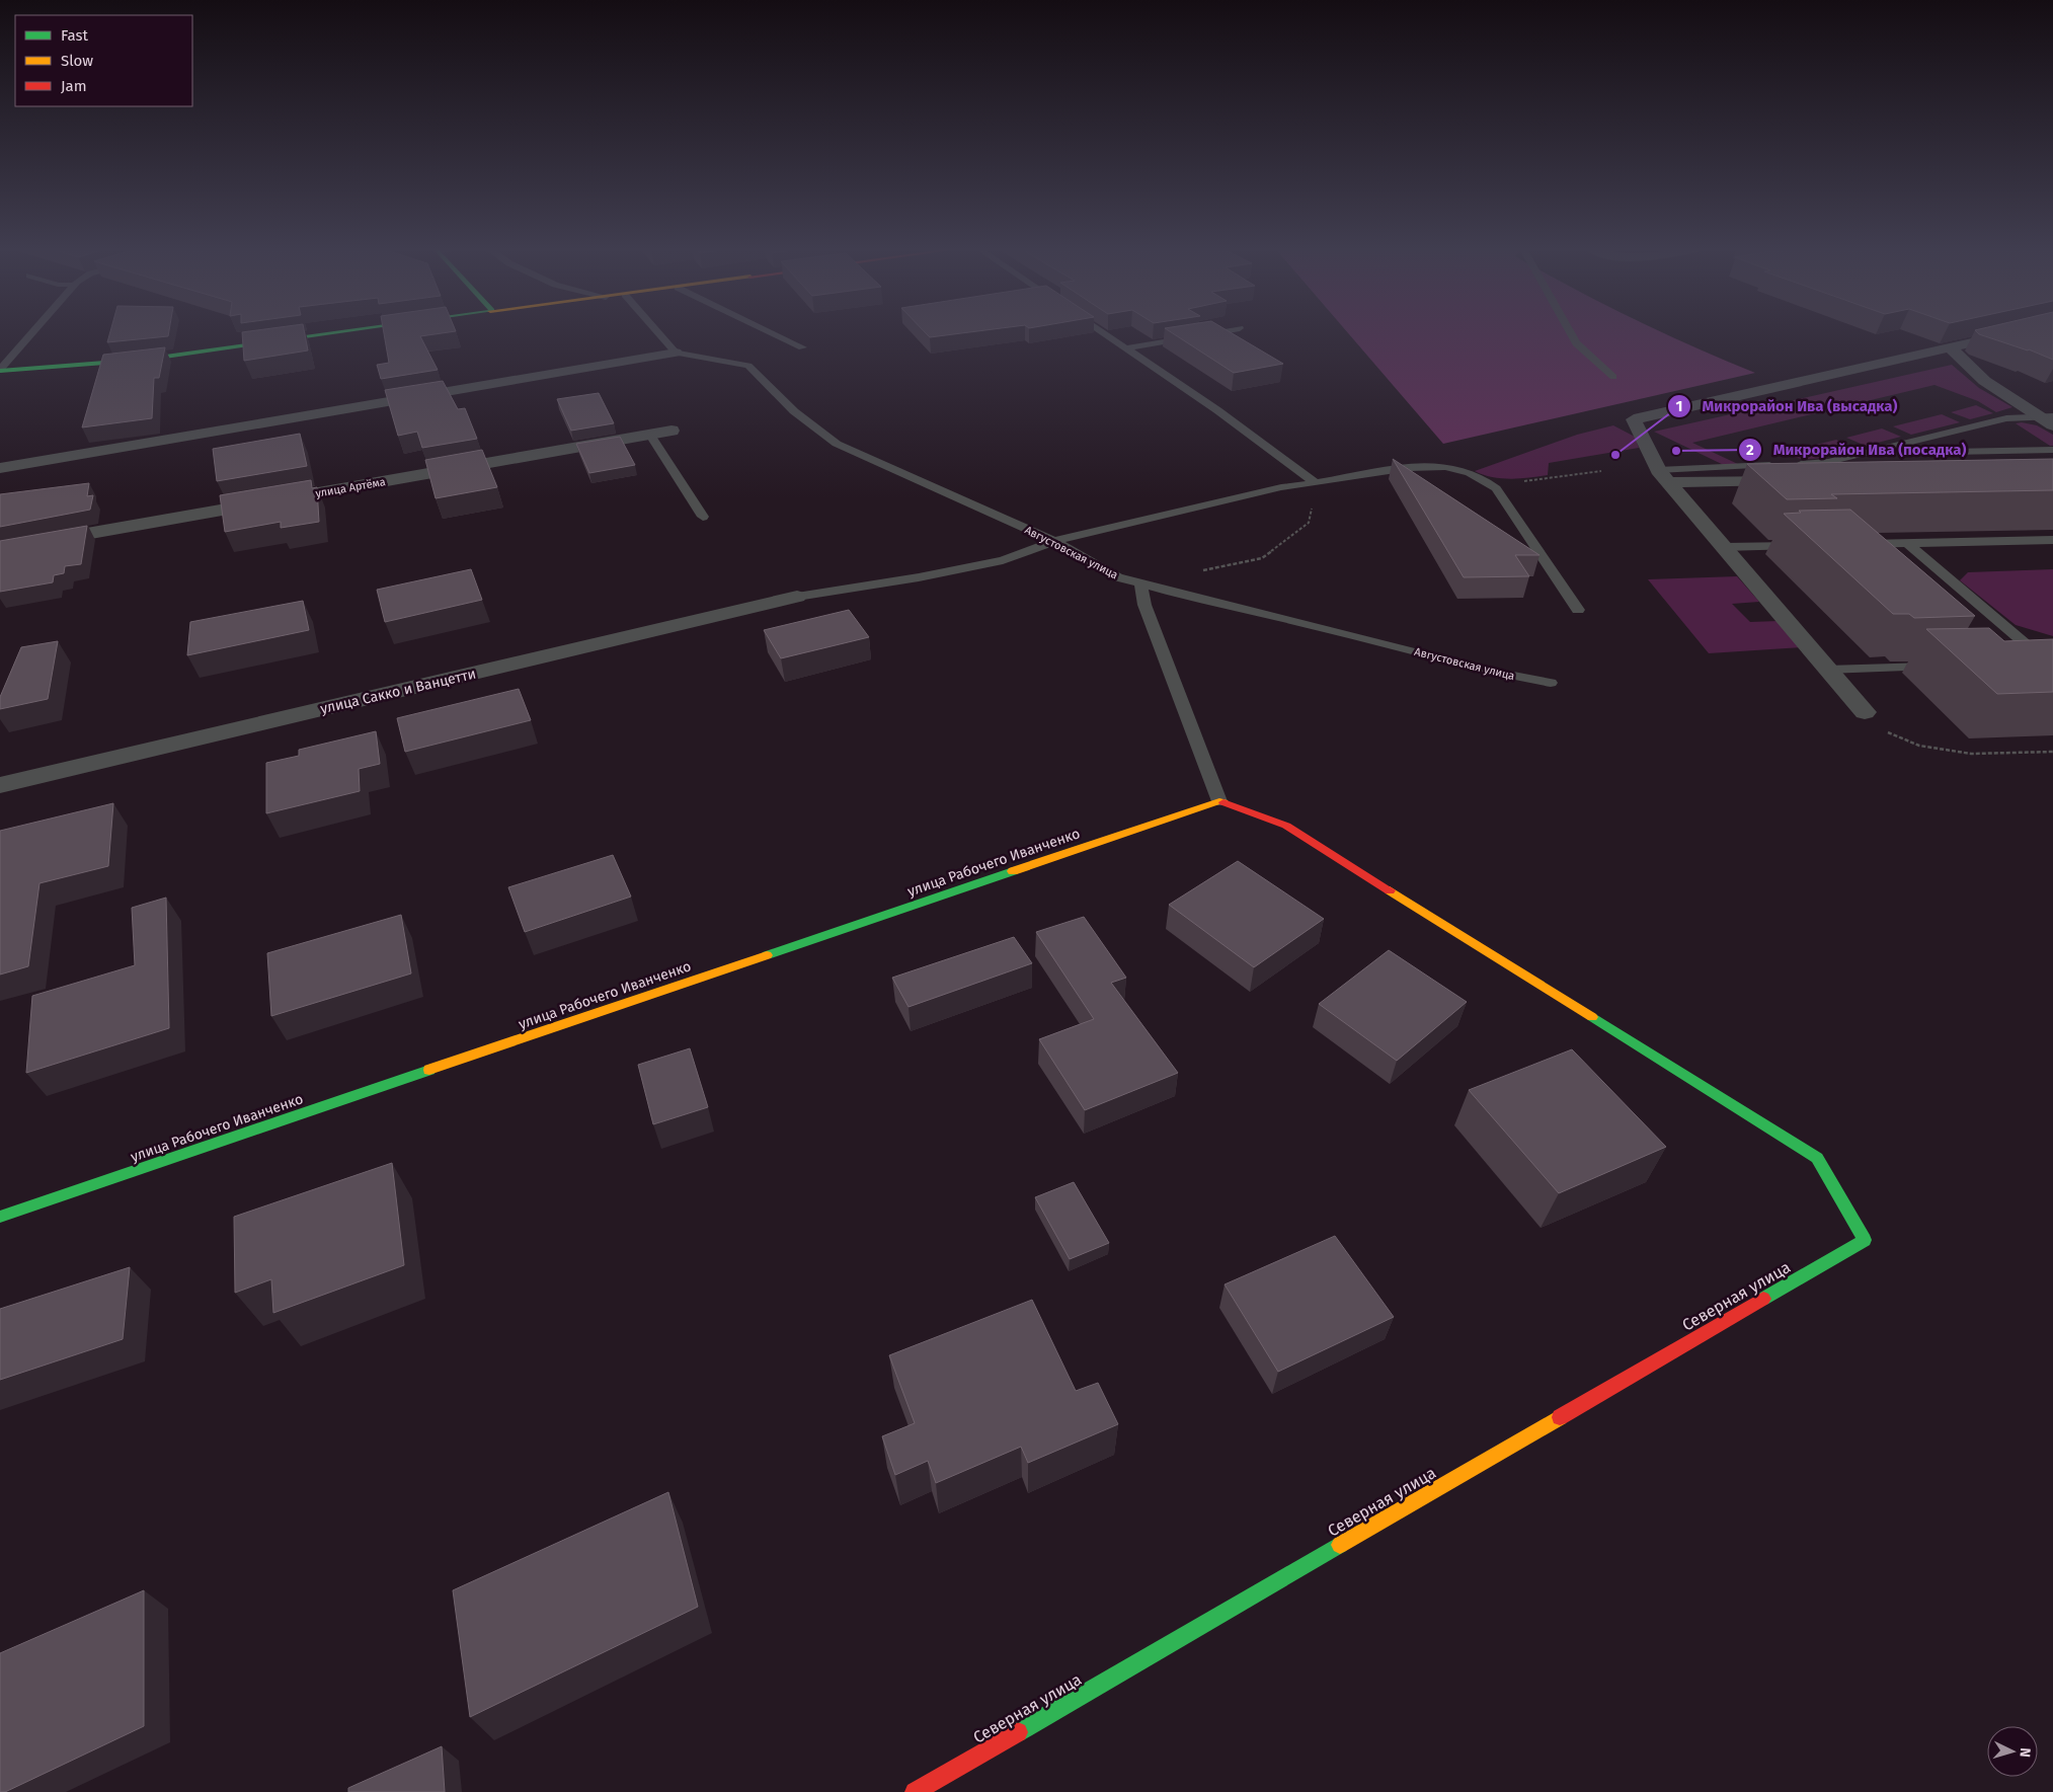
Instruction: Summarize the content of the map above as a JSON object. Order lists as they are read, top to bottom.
{
  "streets": {
    "street": [
      "улица Артёма",
      "улица Сакко и Ванцетти",
      "улица Рабочего Иванченко",
      "Северная улица"
    ],
    "lane": ["Августовская улица"]
  },
  "crossings": [
    ["улица Рабочего Иванченко", "Северная улица"]
  ],
  "places": ["Микрорайон Ива (посадка)", "Микрорайон Ива (высадка)"],
  "legend": ["Fast", "Slow", "Jam"],
  "north": "right"
}
